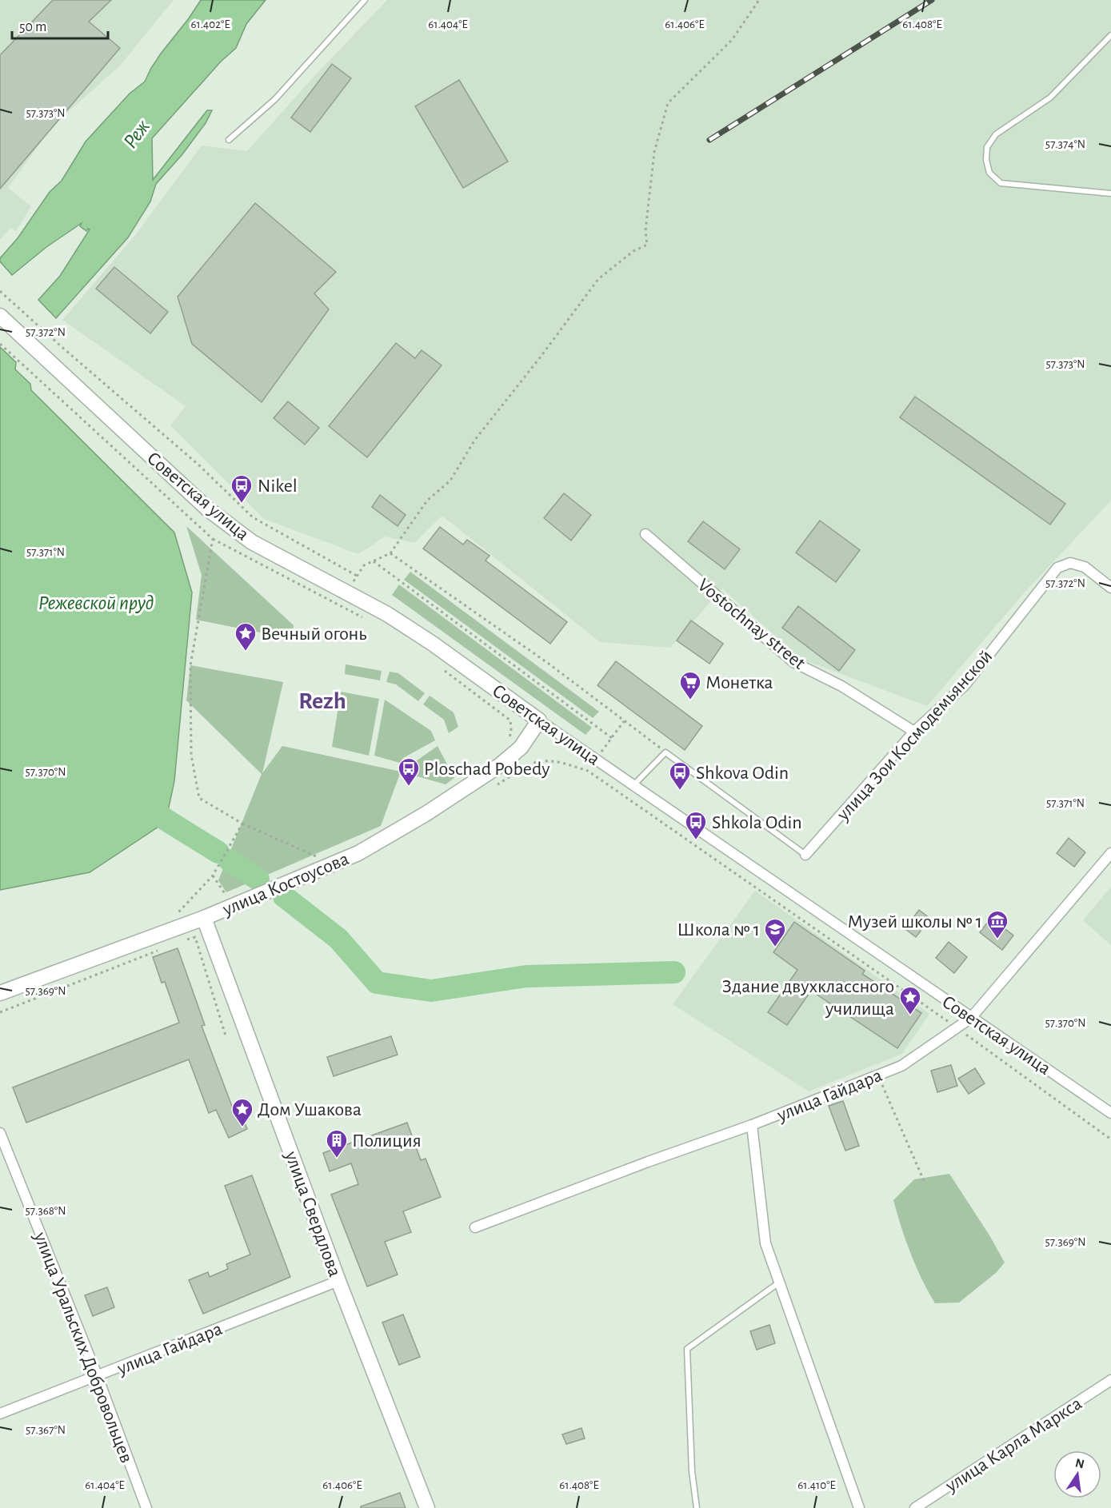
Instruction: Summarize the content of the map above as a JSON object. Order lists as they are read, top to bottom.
{
  "streets": {
    "main road": ["Советская улица", "улица Костоусова", "улица Свердлова"],
    "street": [
      "Vostochnay street",
      "улица Зои Космодемьянской",
      "улица Гайдара",
      "улица Уральских Добровольцев",
      "улица Карла Маркса"
    ]
  },
  "crossings": [
    ["Советская улица", "улица Костоусова"],
    ["Советская улица", "улица Гайдара"],
    ["Vostochnay street", "улица Зои Космодемьянской"],
    ["улица Костоусова", "улица Свердлова"],
    ["улица Гайдара", "улица Свердлова"],
    ["улица Гайдара", "улица Уральских Добровольцев"]
  ],
  "districts": ["Rezh"],
  "water": ["Реж", "Режевской пруд"],
  "places": {
    "bus stop": [
      "Nikel",
      "Ploschad Pobedy",
      "Shkova Odin",
      "Shkola Odin"
    ],
    "place": ["Вечный огонь", "Здание двухклассного училища", "Дом Ушакова"],
    "supermarket": ["Монетка"],
    "museum": ["Музей школы № 1"],
    "school or university": ["Школа № 1"],
    "building": ["Полиция"]
  },
  "scale_bar": "50 m",
  "north": "top",
  "coordinates": [
    "61.402°E",
    "61.404°E",
    "61.406°E",
    "61.408°E",
    "57.373°N",
    "57.374°N",
    "57.372°N",
    "57.371°N",
    "57.370°N",
    "57.369°N",
    "57.368°N",
    "57.367°N",
    "61.410°E"
  ]
}
